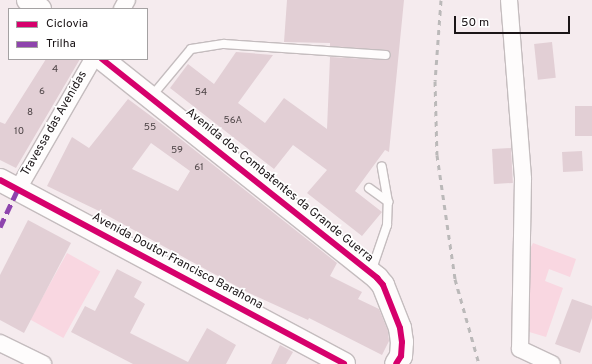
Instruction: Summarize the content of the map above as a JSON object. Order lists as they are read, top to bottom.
{
  "streets": {
    "street": ["Travessa das Avenidas", "Avenida dos Combatentes da Grande Guerra", "Avenida Doutor Francisco Barahona"]
  },
  "crossings": [
    ["Travessa das Avenidas", "Avenida Doutor Francisco Barahona"]
  ],
  "house_numbers": [
    "4",
    "6",
    "54",
    "8",
    "56A",
    "55",
    "10",
    "59",
    "61"
  ],
  "legend": ["Ciclovia", "Trilha"],
  "scale_bar": "50 m"
}
